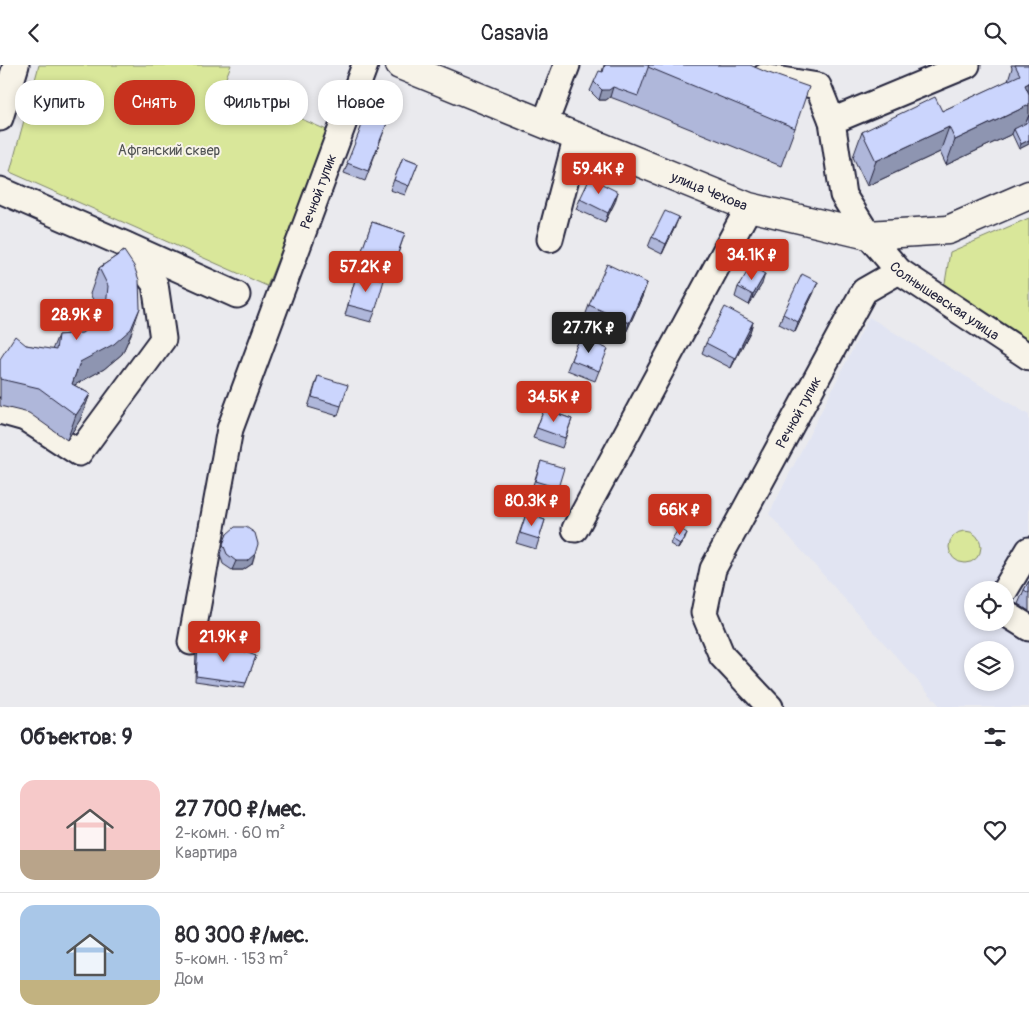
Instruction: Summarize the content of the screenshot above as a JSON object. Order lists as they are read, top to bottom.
{
  "streets": {
    "main road": ["улица Чехова"],
    "street": ["Речной тупик", "Солнышевская улица"]
  },
  "crossings": [
    ["улица Чехова", "Солнышевская улица"],
    ["Речной тупик", "Солнышевская улица"]
  ],
  "parks": ["Афганский сквер"],
  "page": {
    "header": "Casavia",
    "chip": [
      "Купить",
      "Снять",
      "Фильтры",
      "Новое"
    ],
    "price": [
      "59.4K ₽",
      "34.1K ₽",
      "57.2K ₽",
      "28.9K ₽",
      "27.7K ₽",
      "34.5K ₽",
      "80.3K ₽",
      "66K ₽",
      "21.9K ₽"
    ],
    "heading": "Объектов: 9",
    "list": [
      {
        "name": "27 700 ₽/мес.",
        "note": "2-комн. · 60 m² · Квартира"
      },
      {
        "name": "80 300 ₽/мес.",
        "note": "5-комн. · 153 m² · Дом"
      }
    ]
  }
}
